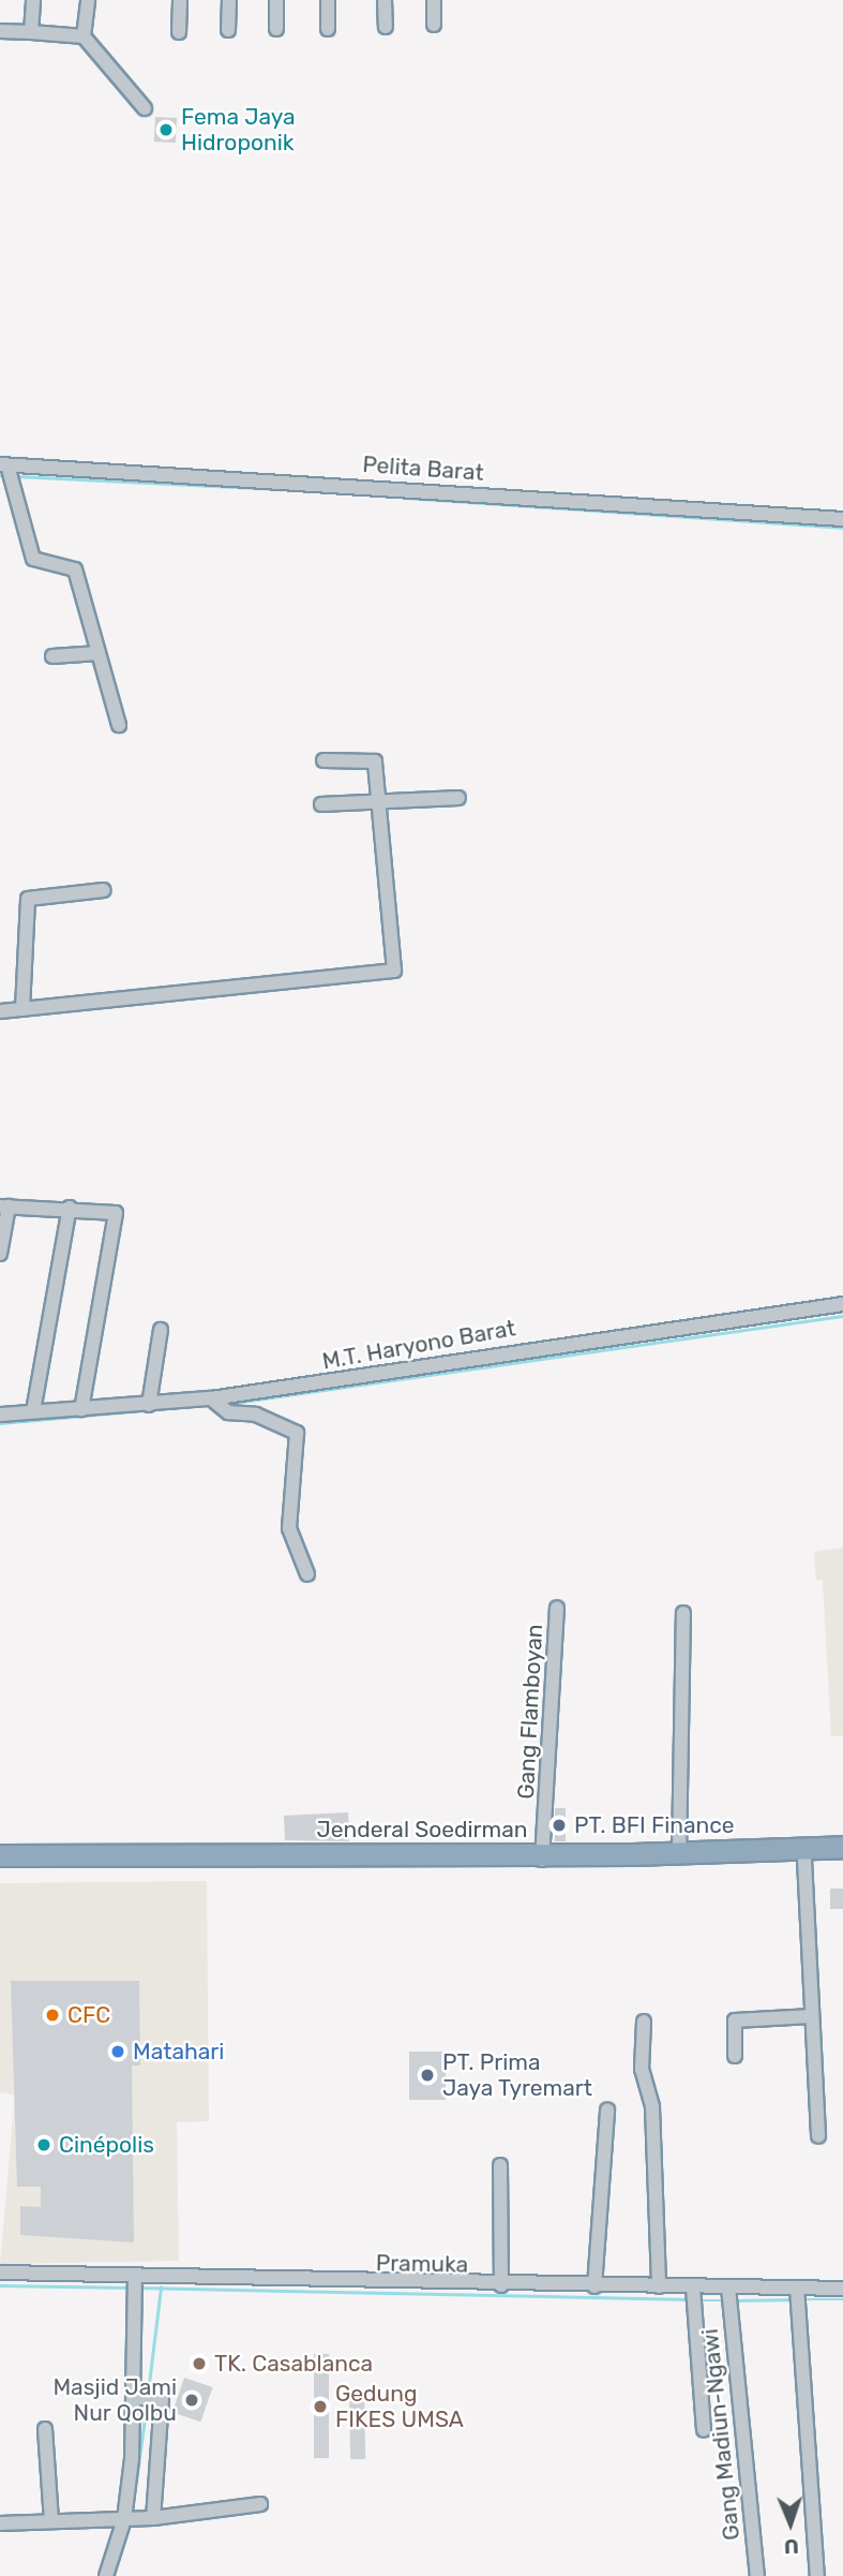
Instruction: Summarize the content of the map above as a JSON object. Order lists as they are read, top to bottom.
{
  "streets": {
    "highway": ["Jenderal Soedirman"],
    "street": [
      "Pelita Barat",
      "M.T. Haryono Barat",
      "Gang Flamboyan",
      "Pramuka",
      "Gang Madiun-Ngawi"
    ]
  },
  "crossings": [
    ["Gang Flamboyan", "Jenderal Soedirman"],
    ["Pramuka", "Gang Madiun-Ngawi"]
  ],
  "places": [
    "Fema Jaya Hidroponik",
    "PT. BFI Finance",
    "CFC",
    "Matahari",
    "PT. Prima Jaya Tyremart",
    "Cinépolis",
    "TK. Casablanca",
    "Masjid Jami Nur Qolbu",
    "Gedung FIKES UMSA"
  ],
  "north": "bottom"
}
